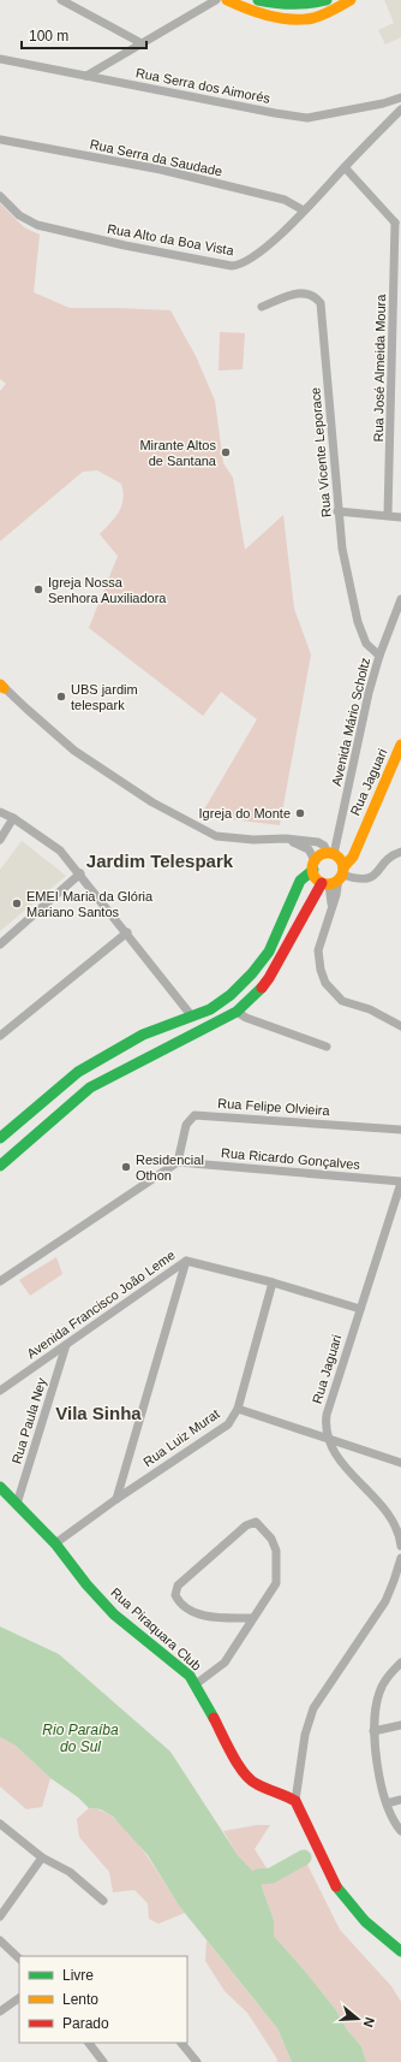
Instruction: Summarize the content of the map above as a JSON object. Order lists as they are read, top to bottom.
{
  "streets": {
    "street": [
      "Rua Serra dos Aimorés",
      "Rua Serra da Saudade",
      "Rua Alto da Boa Vista",
      "Rua José Almeida Moura",
      "Rua Vicente Leporace",
      "Avenida Mário Scholtz",
      "Rua Jaguari",
      "Rua Felipe Olvieira",
      "Rua Ricardo Gonçalves",
      "Avenida Francisco João Leme",
      "Rua Paula Ney",
      "Rua Luiz Murat",
      "Rua Piraquara Club"
    ]
  },
  "crossings": [
    ["Rua Serra da Saudade", "Rua Alto da Boa Vista"],
    ["Rua Vicente Leporace", "Avenida Mário Scholtz"],
    ["Avenida Mário Scholtz", "Rua Jaguari"],
    ["Rua Jaguari", "Rua Ricardo Gonçalves"],
    ["Rua Jaguari", "Avenida Francisco João Leme"],
    ["Rua Felipe Olvieira", "Rua Ricardo Gonçalves"],
    ["Avenida Francisco João Leme", "Rua Paula Ney"],
    ["Avenida Francisco João Leme", "Rua Luiz Murat"],
    ["Rua Paula Ney", "Rua Piraquara Club"],
    ["Rua Luiz Murat", "Rua Piraquara Club"]
  ],
  "districts": ["Jardim Telespark", "Vila Sinha"],
  "water": ["Rio Paraíba do Sul"],
  "places": [
    "Mirante Altos de Santana",
    "Igreja Nossa Senhora Auxiliadora",
    "UBS jardim telespark",
    "Igreja do Monte",
    "EMEI Maria da Glória Mariano Santos",
    "Residencial Othon"
  ],
  "legend": ["Livre", "Lento", "Parado"],
  "scale_bar": "100 m",
  "north": "right"
}
